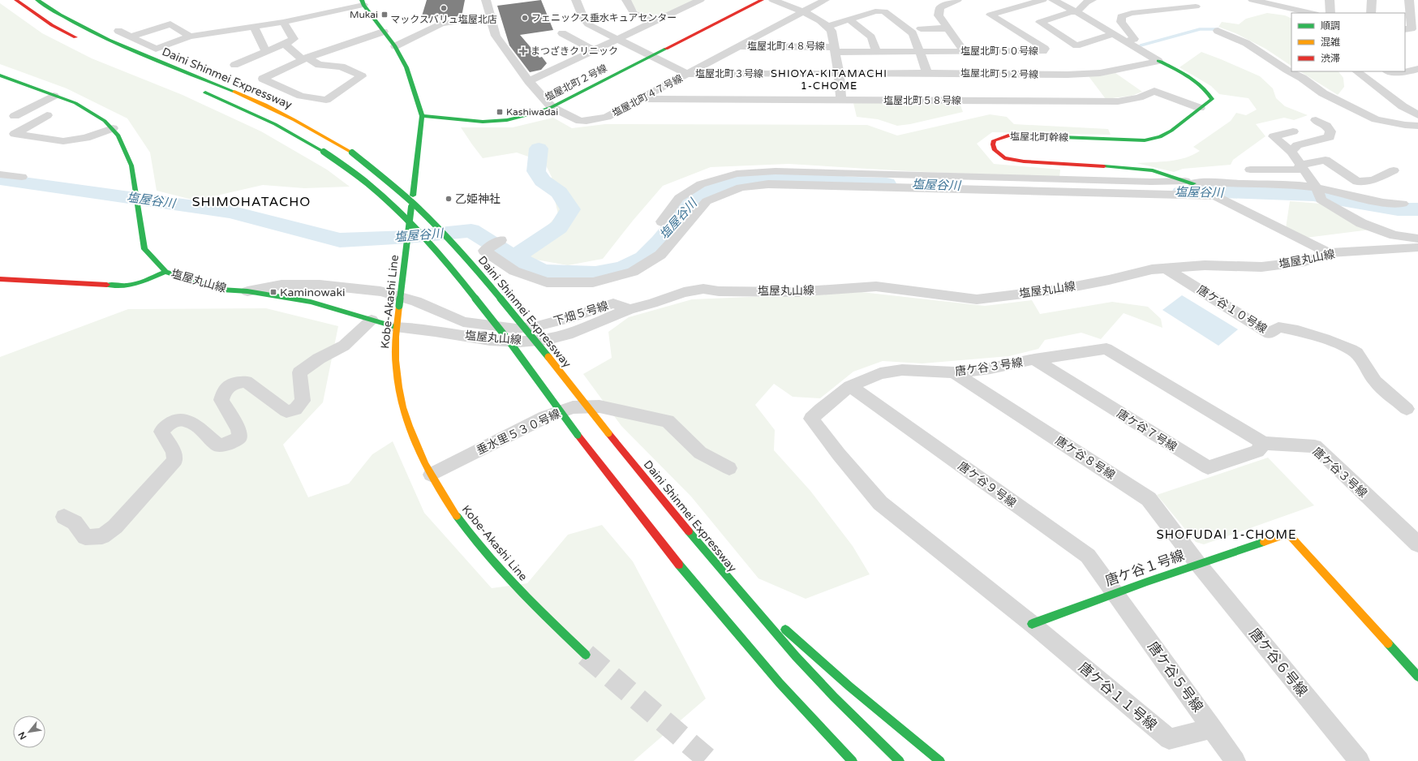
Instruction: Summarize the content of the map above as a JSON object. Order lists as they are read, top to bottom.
{
  "streets": {
    "main road": [
      "Daini Shinmei Expressway",
      "塩屋北町２号線",
      "塩屋北町幹線",
      "塩屋丸山線",
      "Kobe-Akashi Line",
      "唐ケ谷１号線"
    ],
    "street": [
      "塩屋北町４８号線",
      "塩屋北町５０号線",
      "塩屋北町３号線",
      "塩屋北町５２号線",
      "塩屋北町４７号線",
      "塩屋北町５８号線",
      "唐ケ谷１０号線",
      "下畑５号線",
      "唐ケ谷３号線",
      "唐ケ谷７号線",
      "垂水里５３０号線",
      "唐ケ谷８号線",
      "唐ケ谷９号線",
      "唐ケ谷６号線",
      "唐ケ谷５号線",
      "唐ケ谷１１号線"
    ]
  },
  "crossings": [
    ["塩屋北町４８号線", "塩屋北町５０号線"],
    ["塩屋北町４８号線", "塩屋北町４７号線"],
    ["塩屋北町３号線", "塩屋北町５２号線"],
    ["塩屋北町３号線", "塩屋北町２号線"],
    ["塩屋北町３号線", "塩屋北町４７号線"],
    ["塩屋北町５２号線", "塩屋北町幹線"],
    ["塩屋北町２号線", "塩屋北町４７号線"],
    ["塩屋北町２号線", "Kobe-Akashi Line"],
    ["塩屋北町４７号線", "塩屋北町５８号線"],
    ["塩屋北町５８号線", "塩屋北町幹線"],
    ["塩屋北町幹線", "塩屋丸山線"],
    ["塩屋丸山線", "Kobe-Akashi Line"],
    ["塩屋丸山線", "唐ケ谷１０号線"],
    ["塩屋丸山線", "下畑５号線"],
    ["Kobe-Akashi Line", "垂水里５３０号線"],
    ["唐ケ谷３号線", "唐ケ谷７号線"],
    ["唐ケ谷３号線", "唐ケ谷８号線"],
    ["唐ケ谷３号線", "唐ケ谷９号線"],
    ["唐ケ谷３号線", "唐ケ谷１号線"],
    ["唐ケ谷３号線", "唐ケ谷１１号線"],
    ["唐ケ谷８号線", "唐ケ谷１号線"],
    ["唐ケ谷８号線", "唐ケ谷６号線"],
    ["唐ケ谷９号線", "唐ケ谷１号線"],
    ["唐ケ谷９号線", "唐ケ谷５号線"],
    ["唐ケ谷１号線", "唐ケ谷６号線"],
    ["唐ケ谷１号線", "唐ケ谷５号線"],
    ["唐ケ谷１号線", "唐ケ谷１１号線"],
    ["唐ケ谷５号線", "唐ケ谷１１号線"]
  ],
  "districts": ["SHIOYA-KITAMACHI 1-CHOME", "SHIMOHATACHO", "SHOFUDAI 1-CHOME"],
  "water": ["塩屋谷川"],
  "places": {
    "other": ["マックスバリュ塩屋北店", "フェニックス垂水キュアセンター", "乙姫神社"],
    "transit": ["Mukai", "Kashiwadai", "Kaminowaki"],
    "health": ["まつざきクリニック"]
  },
  "legend": ["順調", "混雑", "渋滞"],
  "north": "bottom left"
}
